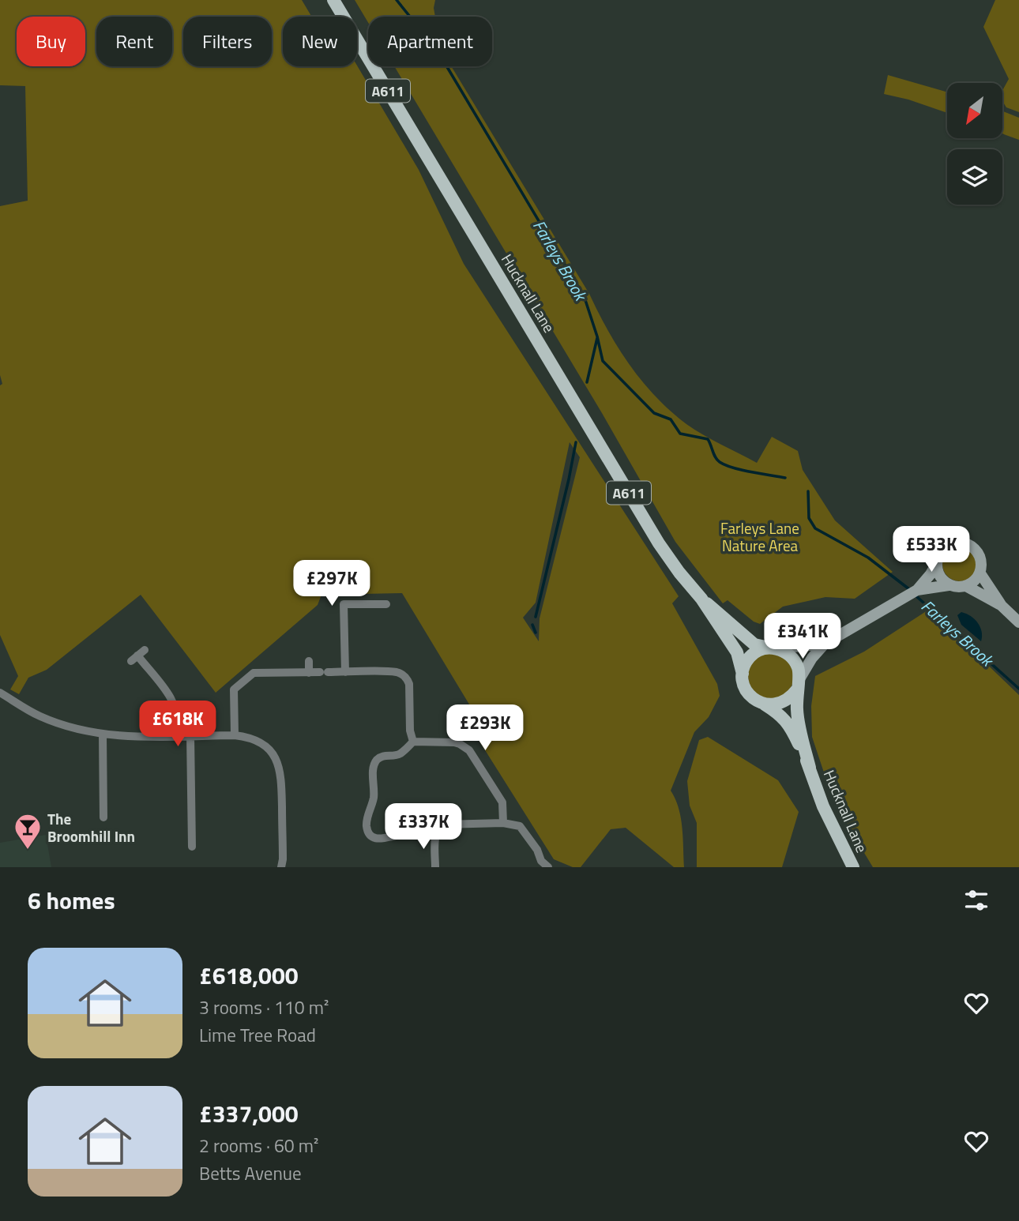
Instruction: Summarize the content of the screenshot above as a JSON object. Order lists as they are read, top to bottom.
{
  "streets": {
    "main road": ["A611", "Hucknall Lane"]
  },
  "water": ["Farleys Brook"],
  "parks": ["Farleys Lane Nature Area"],
  "places": {
    "bar": ["The Broomhill Inn"]
  },
  "north": "bottom left",
  "page": {
    "chip": [
      "Buy",
      "Rent",
      "Filters",
      "New",
      "Apartment"
    ],
    "price": [
      "£533K",
      "£297K",
      "£341K",
      "£618K",
      "£293K",
      "£337K"
    ],
    "heading": "6 homes",
    "list": [
      {
        "name": "£618,000",
        "note": "3 rooms · 110 m² · Lime Tree Road"
      },
      {
        "name": "£337,000",
        "note": "2 rooms · 60 m² · Betts Avenue"
      }
    ]
  }
}
